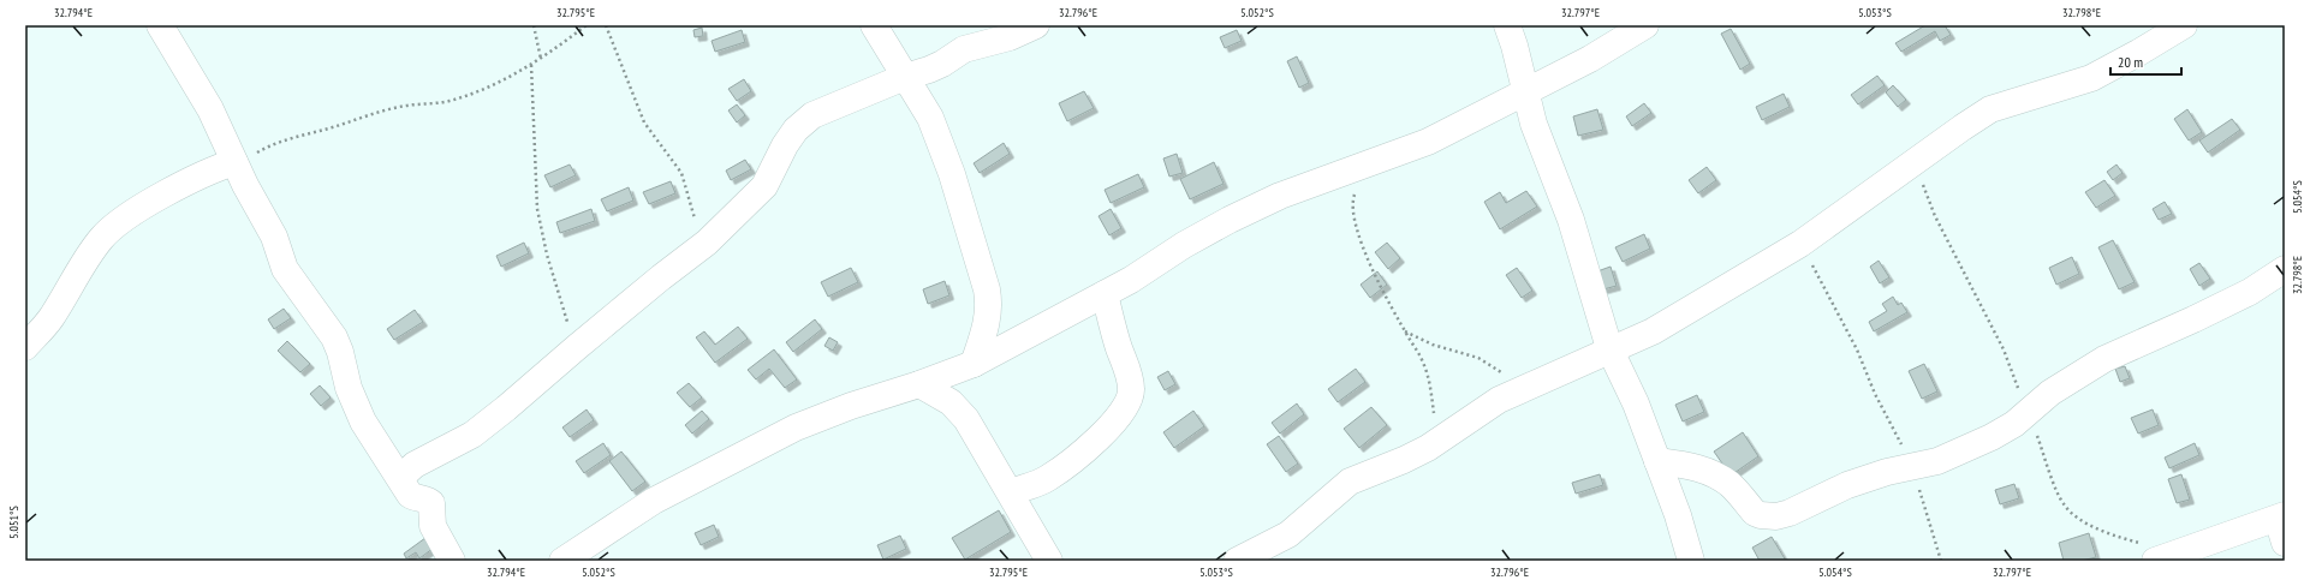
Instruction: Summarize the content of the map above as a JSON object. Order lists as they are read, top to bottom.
{
  "scale_bar": "20 m",
  "coordinates": [
    "32.794°E",
    "32.795°E",
    "32.796°E",
    "5.052°S",
    "32.797°E",
    "5.053°S",
    "32.798°E",
    "5.054°S",
    "5.051°S"
  ]
}
